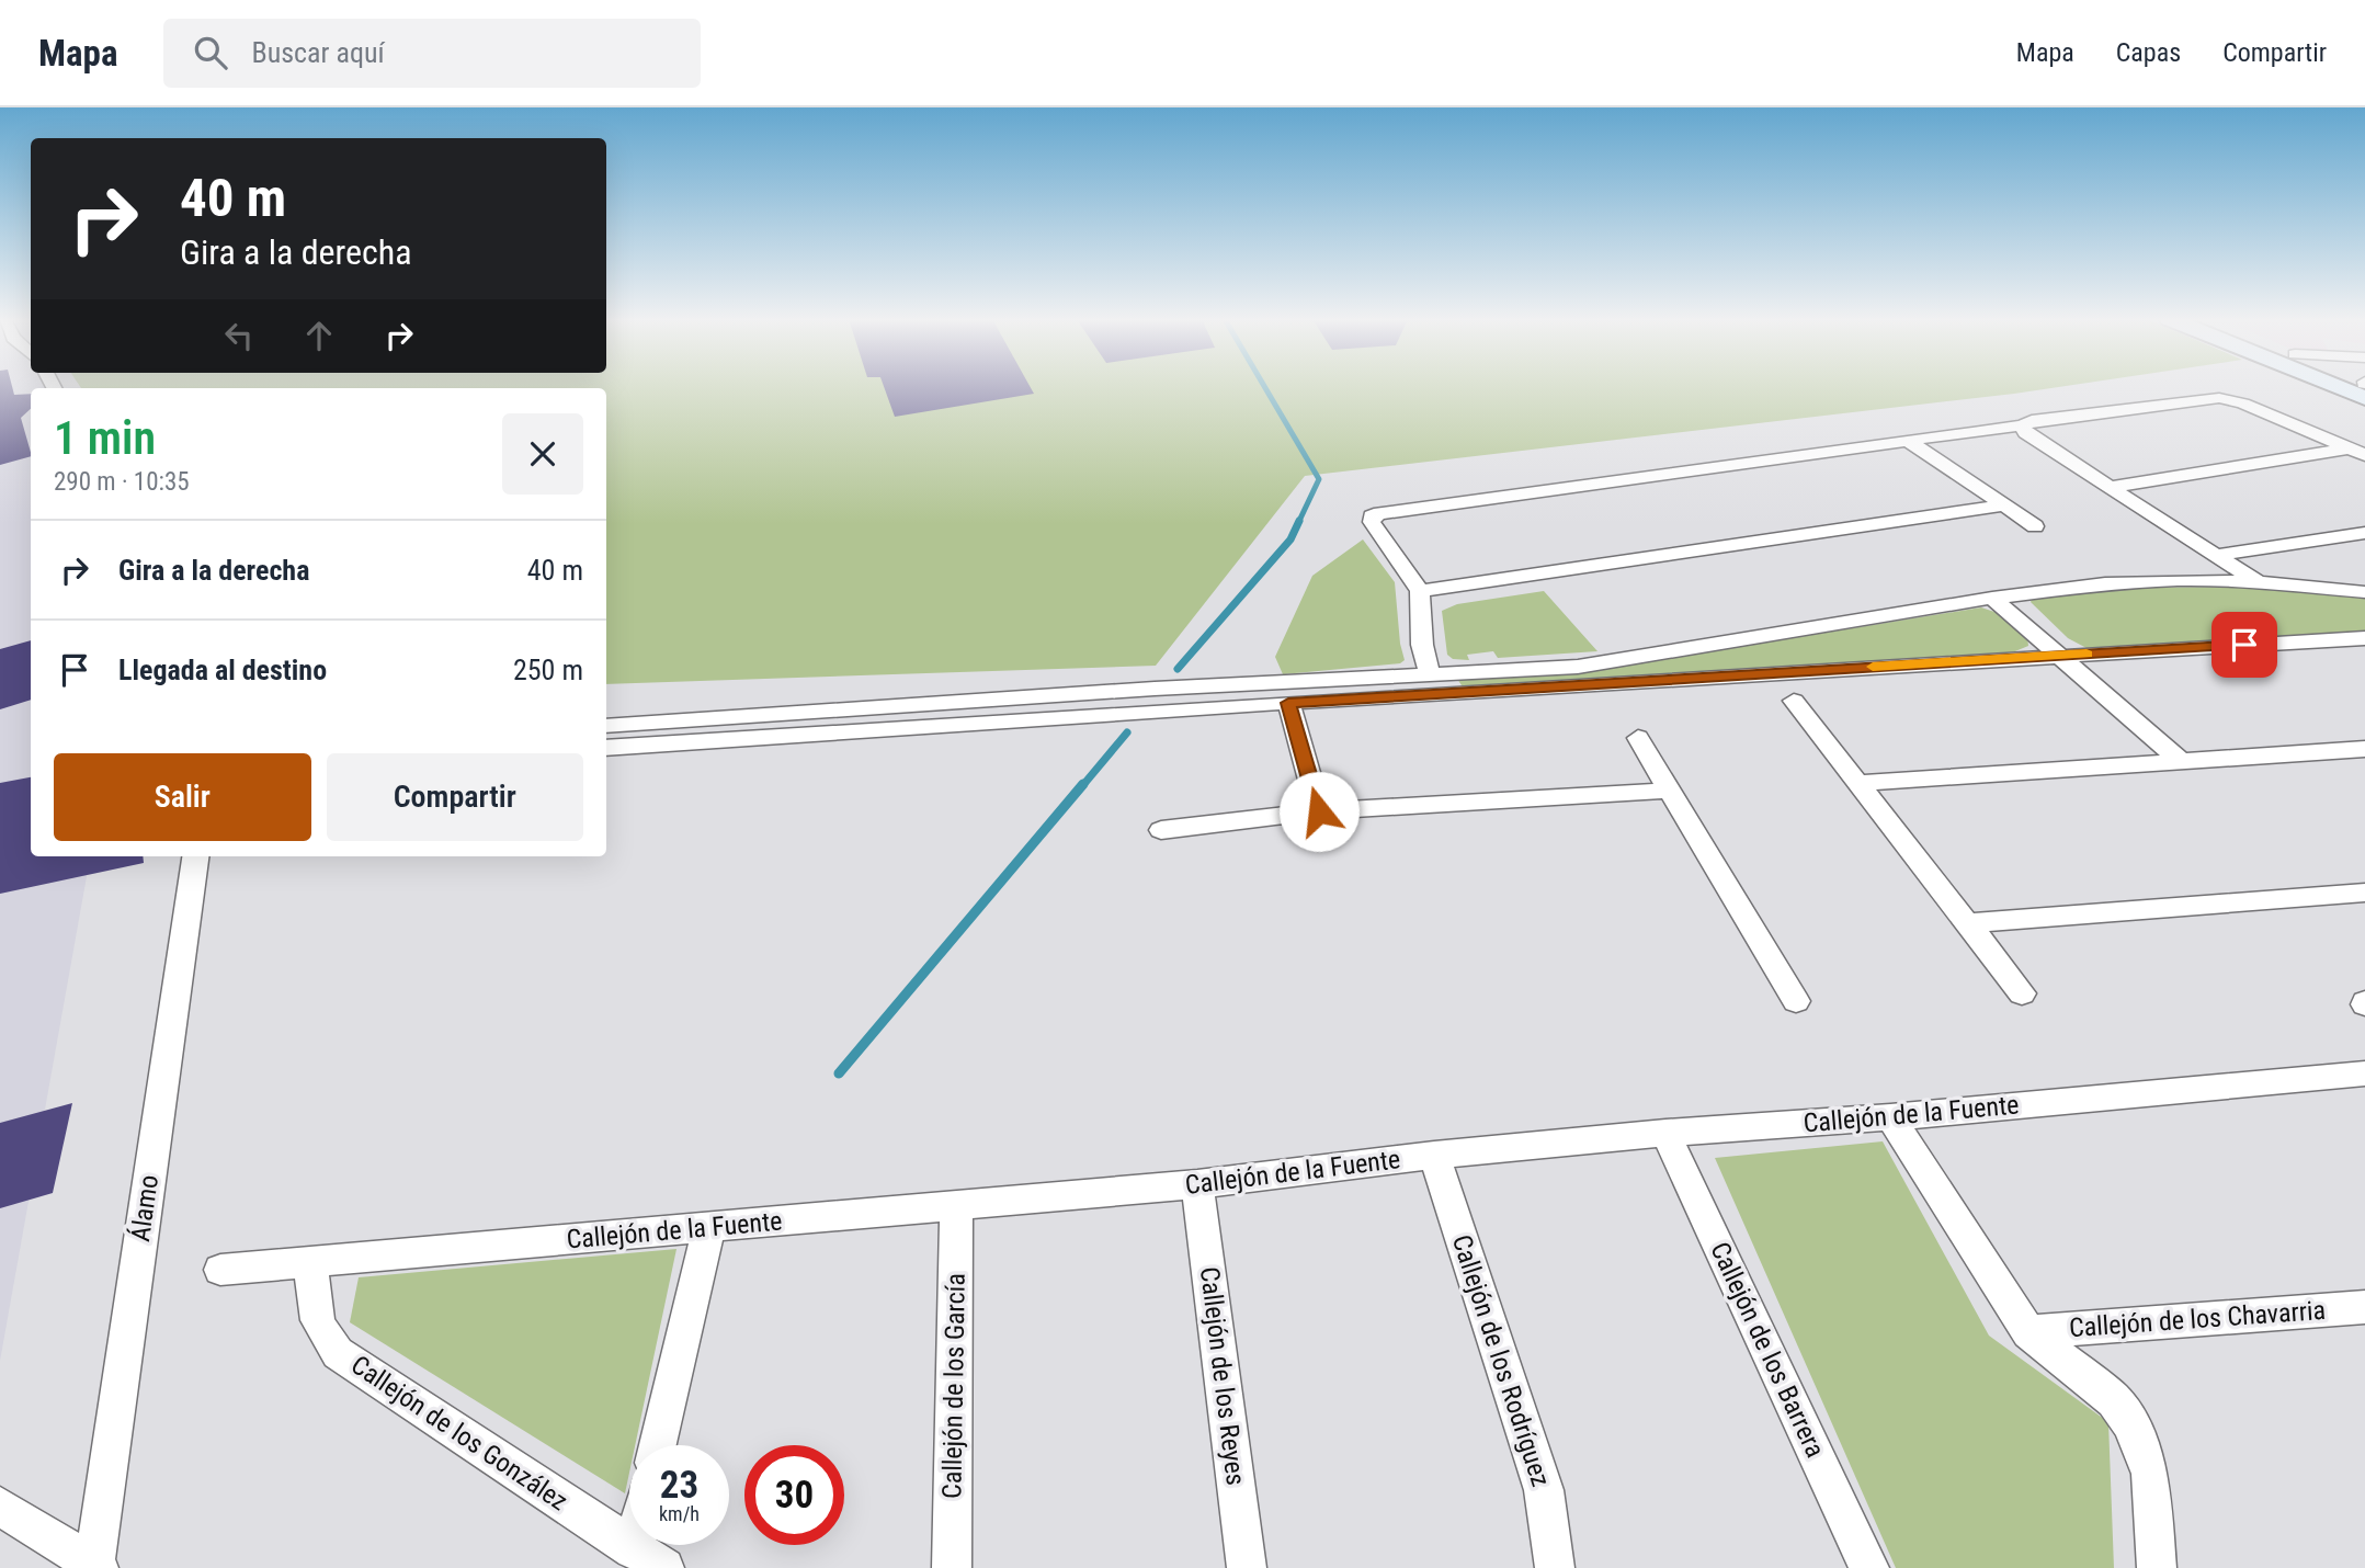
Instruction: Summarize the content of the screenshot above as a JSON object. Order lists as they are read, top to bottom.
{
  "streets": {
    "street": [
      "Callejón de la Fuente",
      "Álamo",
      "Callejón de los Chavarria",
      "Callejón de los Barrera",
      "Callejón de los Rodríguez",
      "Callejón de los Reyes",
      "Callejón de los García",
      "Callejón de los González"
    ]
  },
  "crossings": [
    ["Callejón de la Fuente", "Callejón de los Chavarria"],
    ["Callejón de la Fuente", "Callejón de los Barrera"],
    ["Callejón de la Fuente", "Callejón de los Rodríguez"],
    ["Callejón de la Fuente", "Callejón de los Reyes"],
    ["Callejón de la Fuente", "Callejón de los García"],
    ["Callejón de la Fuente", "Callejón de los González"]
  ],
  "page": {
    "header": "Mapa",
    "search": "Buscar aquí",
    "nav": ["Mapa", "Capas", "Compartir"],
    "turn": ["40 m", "Gira a la derecha"],
    "heading": ["1 min", "290 m · 10:35"],
    "list": [
      {
        "name": "Gira a la derecha",
        "value": "40 m"
      },
      {
        "name": "Llegada al destino",
        "value": "250 m"
      }
    ],
    "buttons": ["Salir", "Compartir"],
    "speed": "23 km/h",
    "limit": "30"
  }
}
